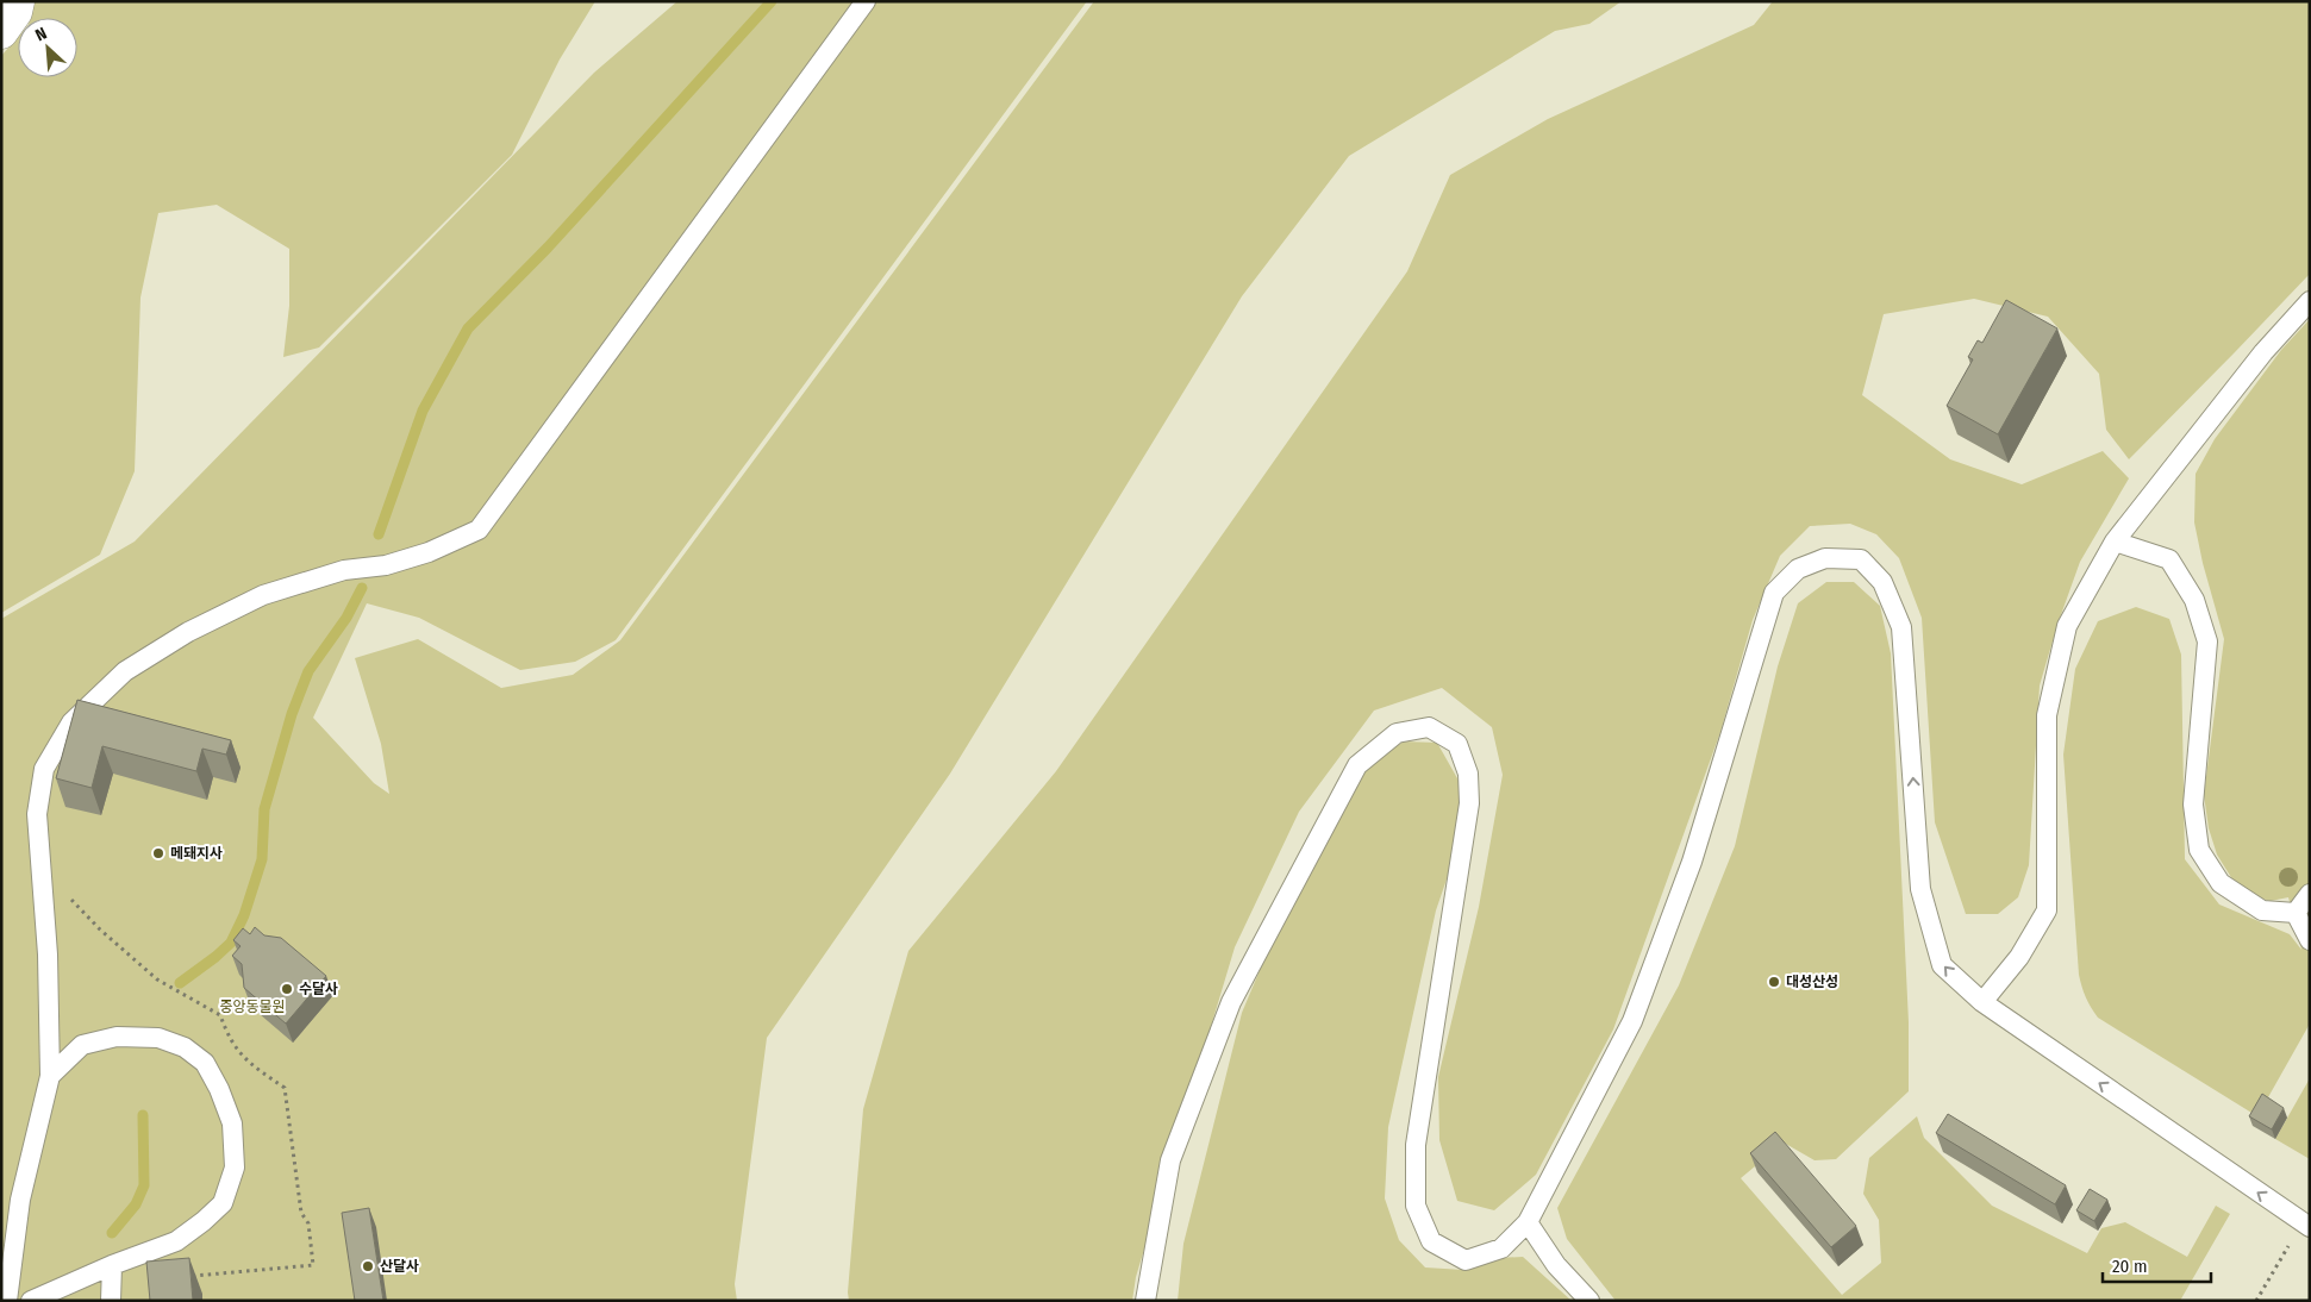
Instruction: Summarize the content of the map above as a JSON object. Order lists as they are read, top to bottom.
{
  "parks": ["중앙동물원"],
  "places": [
    "메돼지사",
    "대성산성",
    "수달사",
    "산달사"
  ],
  "scale_bar": "20 m",
  "north": "top left"
}
